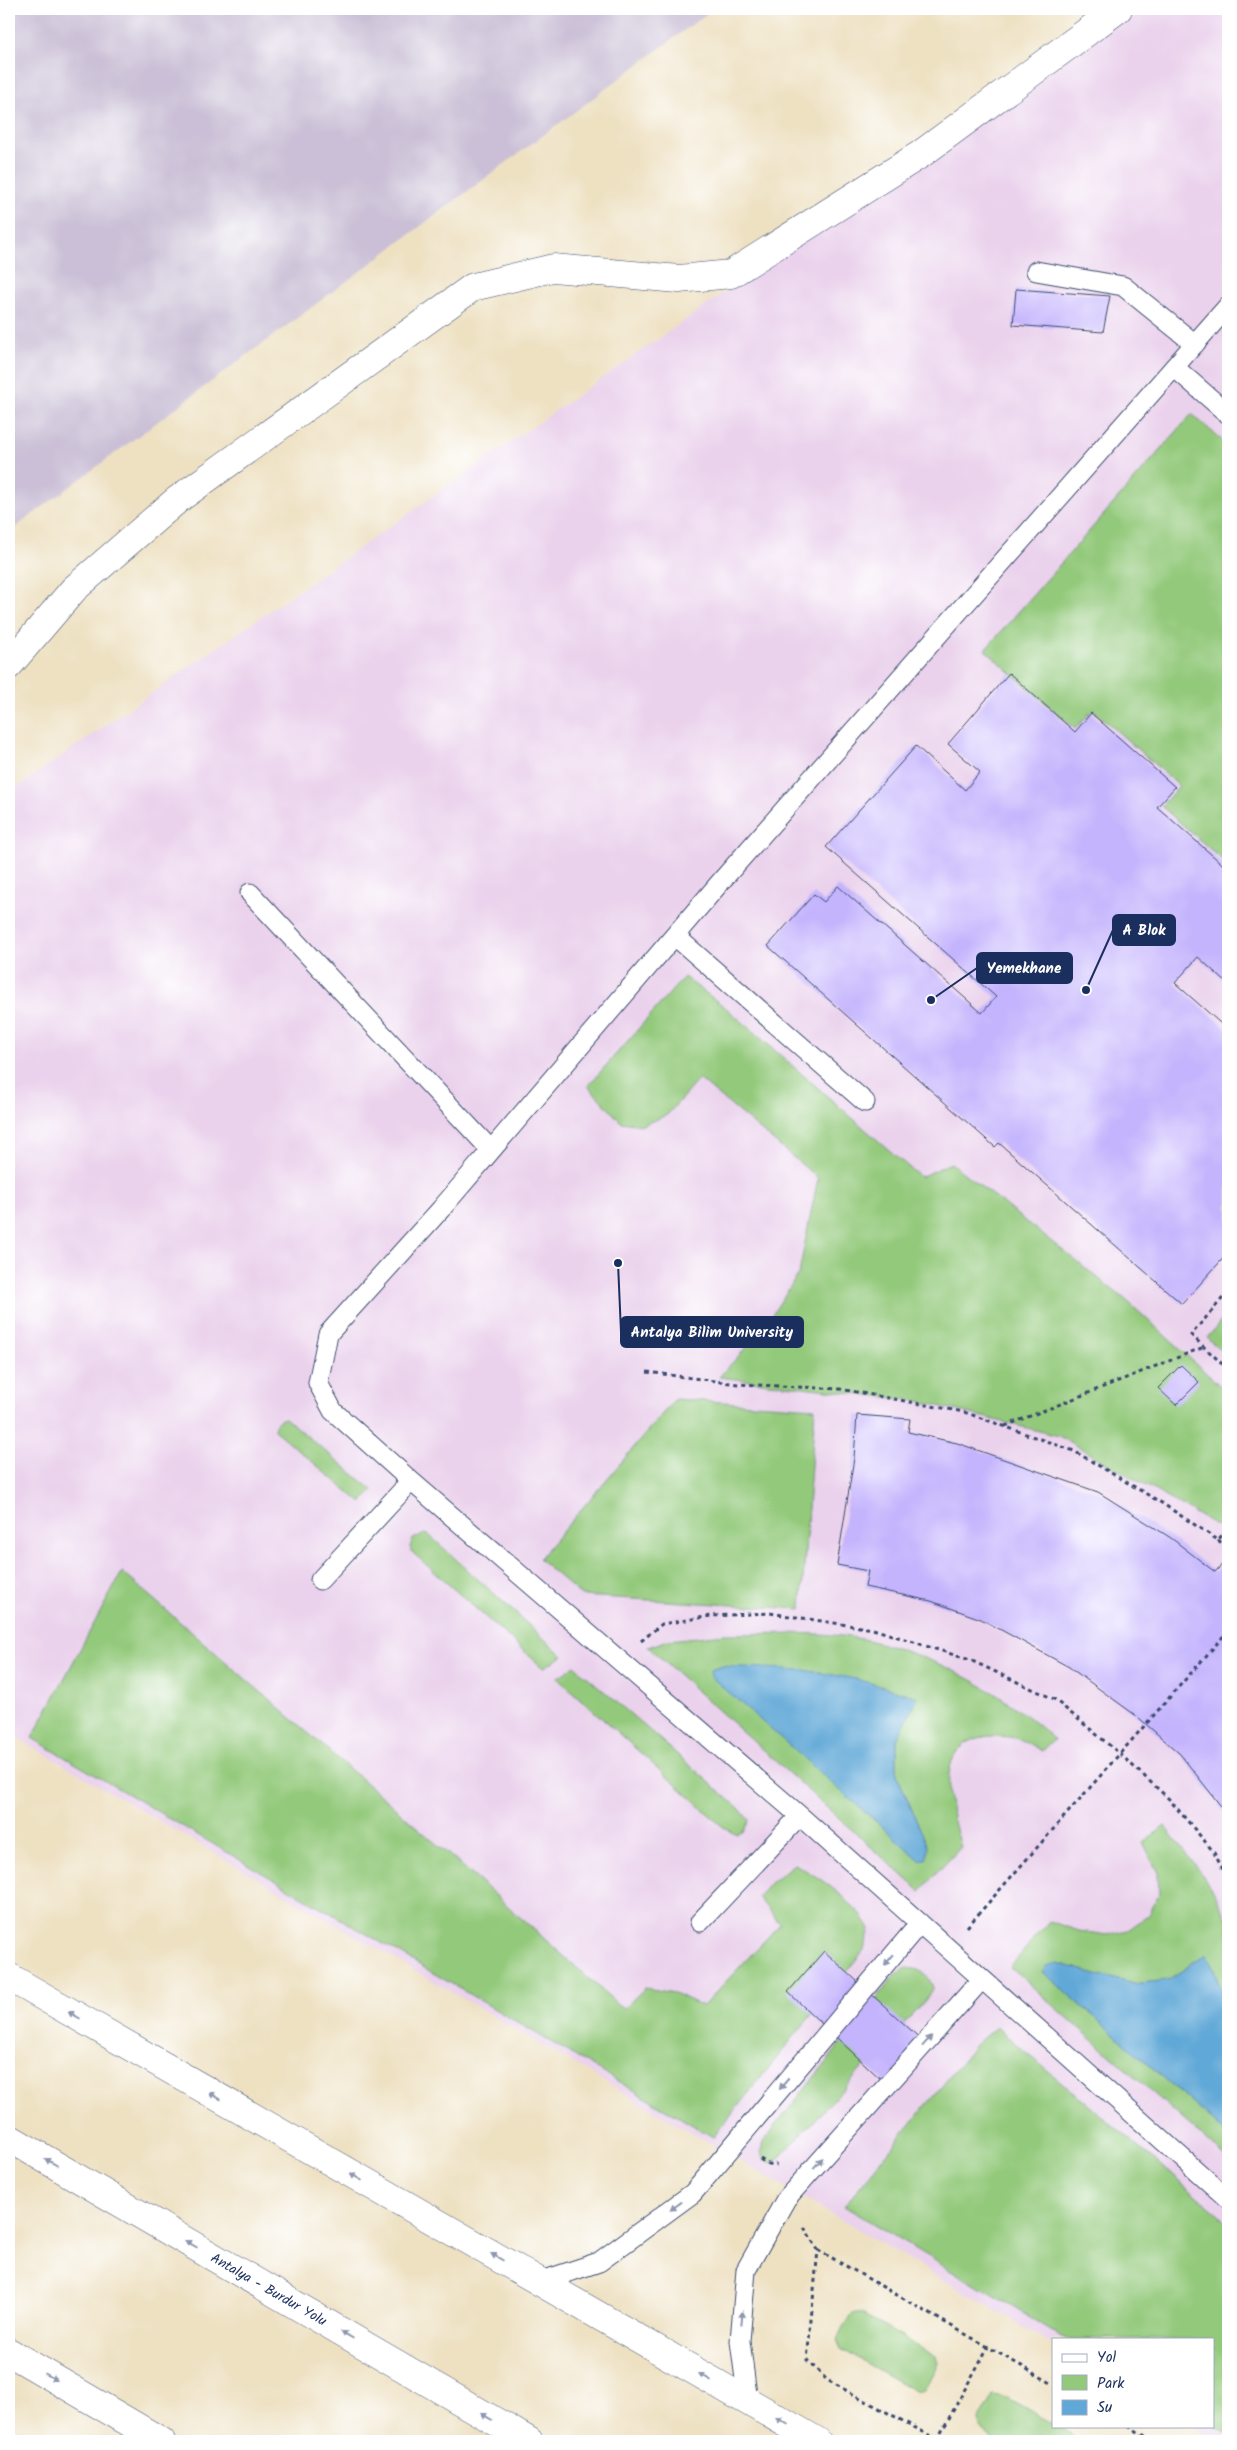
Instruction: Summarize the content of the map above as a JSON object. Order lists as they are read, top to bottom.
{
  "streets": {
    "main road": ["Antalya - Burdur Yolu"]
  },
  "places": ["A Blok", "Yemekhane", "Antalya Bilim University"],
  "legend": ["Yol", "Park", "Su"]
}
